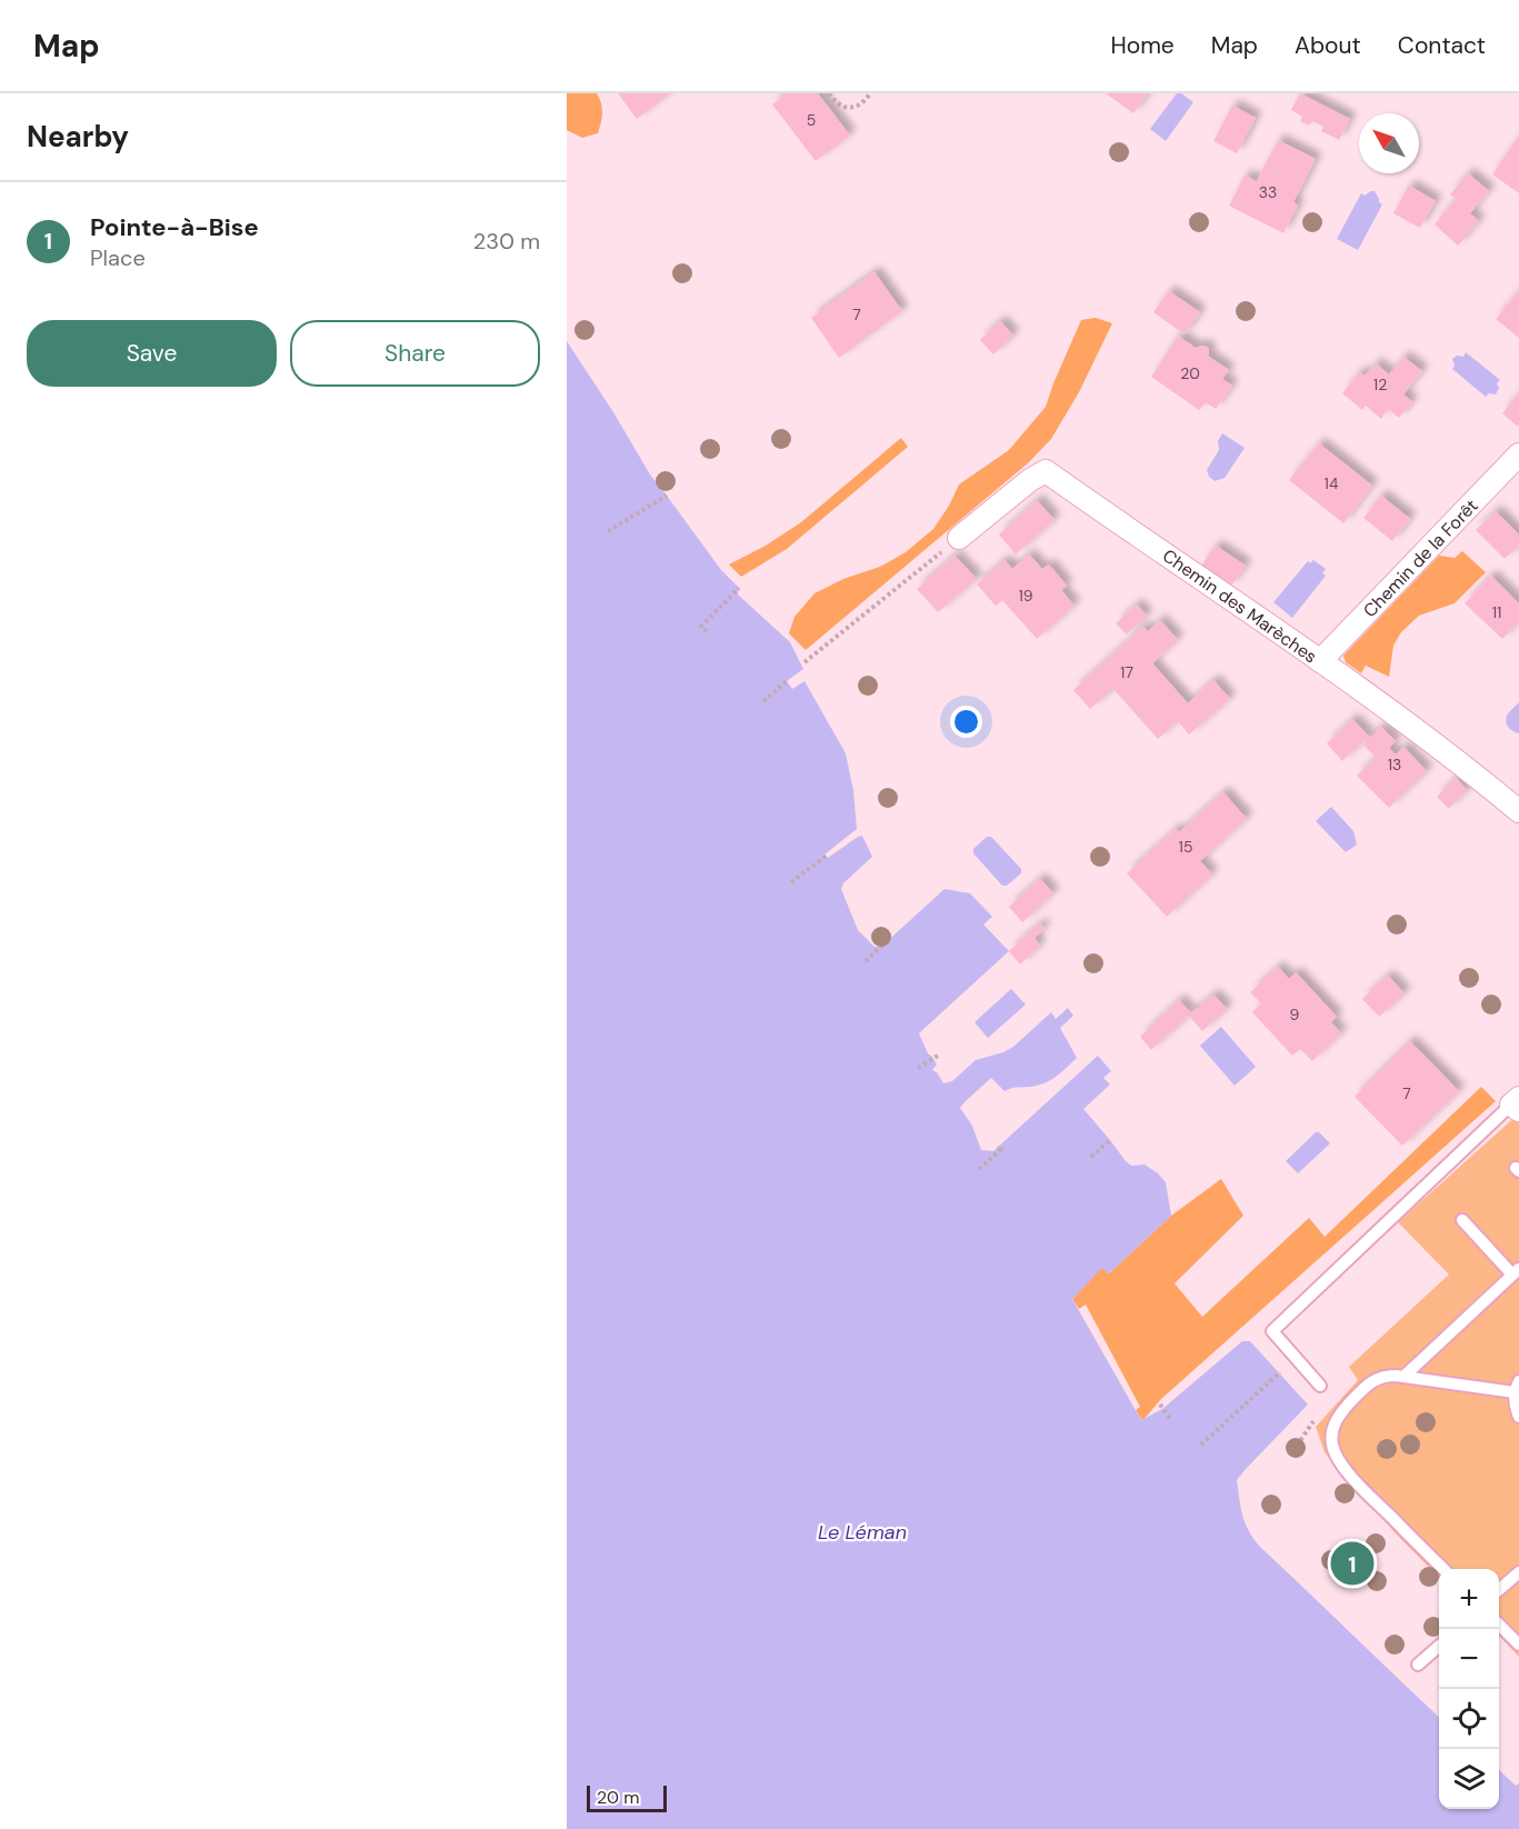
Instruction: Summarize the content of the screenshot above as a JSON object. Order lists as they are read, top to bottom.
{
  "streets": {
    "street": ["Chemin de la Forêt", "Chemin des Marèches"]
  },
  "crossings": [
    ["Chemin de la Forêt", "Chemin des Marèches"]
  ],
  "water": ["Le Léman"],
  "house_numbers": [
    "5",
    "33",
    "7",
    "20",
    "12",
    "14",
    "19",
    "11",
    "17",
    "13",
    "15",
    "9",
    "7"
  ],
  "scale_bar": "20 m",
  "north": "top left",
  "page": {
    "header": "Map",
    "nav": [
      "Home",
      "Map",
      "About",
      "Contact"
    ],
    "heading": "Nearby",
    "list": [
      {
        "mark": "1",
        "name": "Pointe-à-Bise",
        "note": "Place",
        "value": "230 m"
      }
    ],
    "buttons": ["Save", "Share"],
    "pins": "1",
    "map_buttons": ["+", "−"],
    "scale": "20 m"
  }
}
